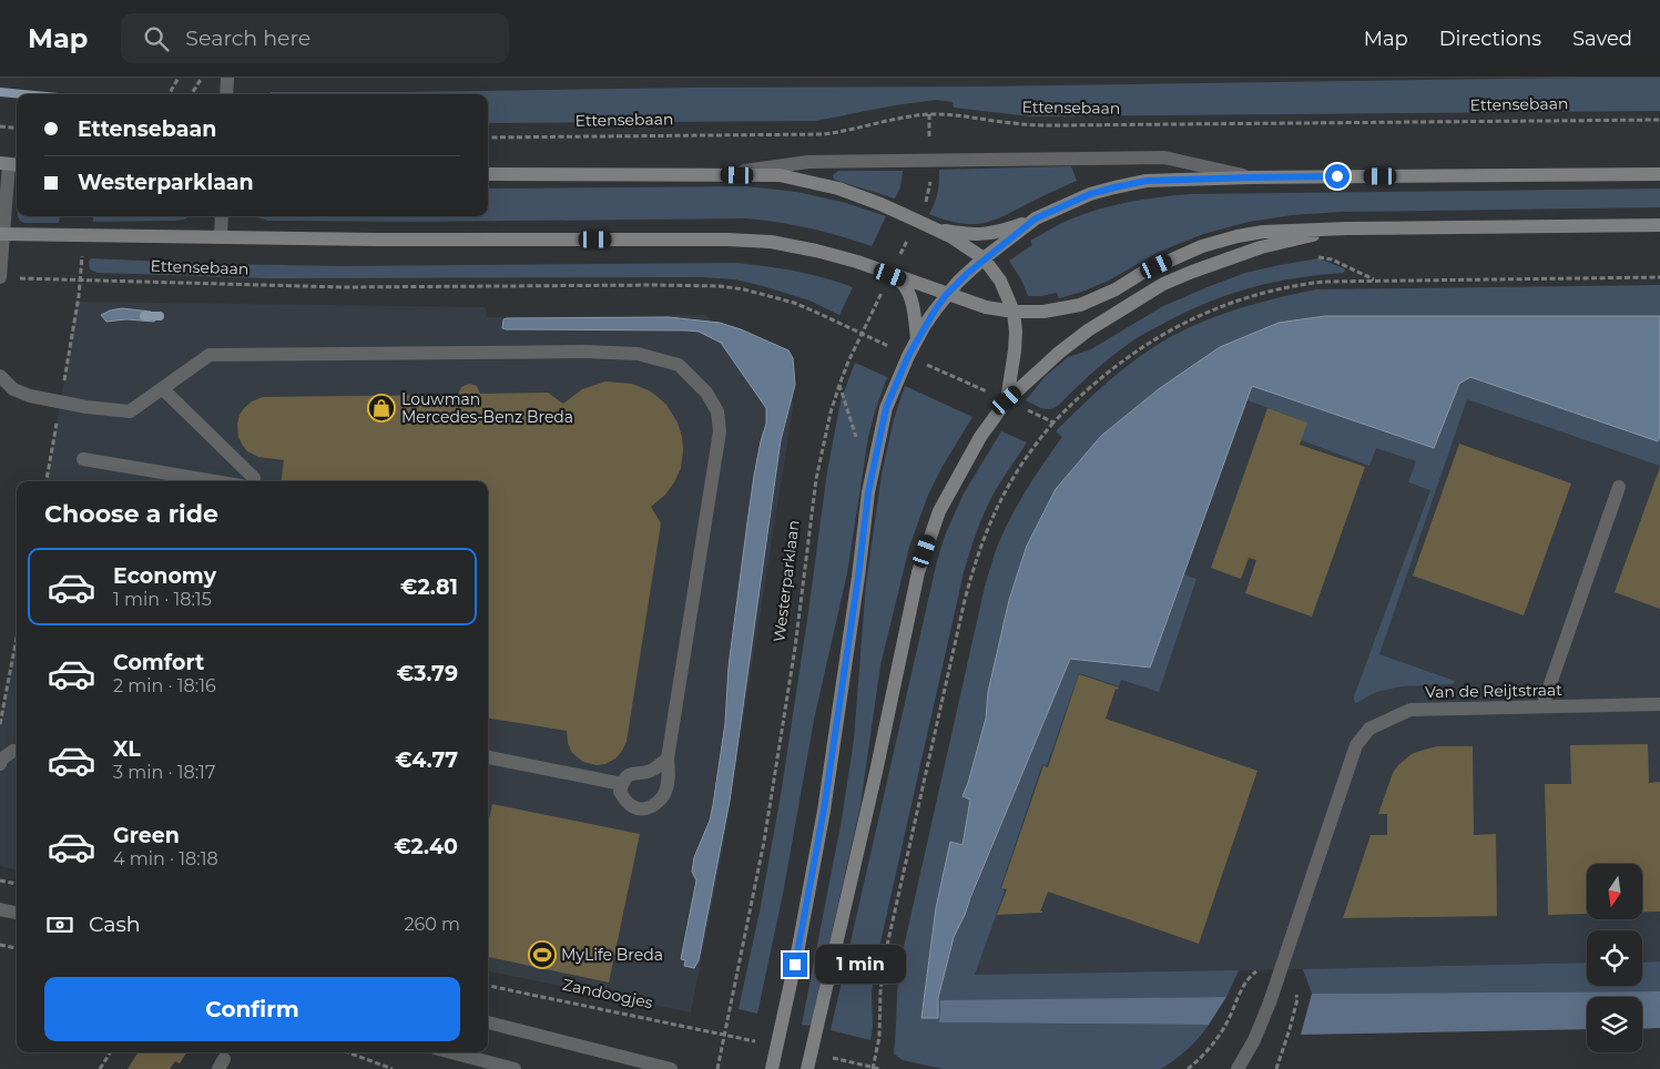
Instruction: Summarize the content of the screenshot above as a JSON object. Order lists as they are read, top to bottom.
{
  "streets": {
    "main road": ["Ettensebaan"],
    "street": ["Van de Reijtstraat"],
    "path": ["Westerparklaan", "Zandoogjes"]
  },
  "crossings": [
    ["Ettensebaan", "Westerparklaan"],
    ["Westerparklaan", "Zandoogjes"]
  ],
  "places": {
    "shop": ["Louwman Mercedes-Benz Breda"],
    "sports": ["MyLife Breda"]
  },
  "north": "bottom",
  "page": {
    "header": "Map",
    "search": "Search here",
    "nav": ["Map", "Directions", "Saved"],
    "banner": ["Ettensebaan", "Westerparklaan"],
    "heading": "Choose a ride",
    "list": [
      {
        "name": "Economy",
        "note": "1 min · 18:15",
        "value": "€2.81"
      },
      {
        "name": "Comfort",
        "note": "2 min · 18:16",
        "value": "€3.79"
      },
      {
        "name": "XL",
        "note": "3 min · 18:17",
        "value": "€4.77"
      },
      {
        "name": "Green",
        "note": "4 min · 18:18",
        "value": "€2.40"
      }
    ],
    "pay": ["Cash", "260 m"],
    "bubble": "1 min",
    "buttons": "Confirm"
  }
}
